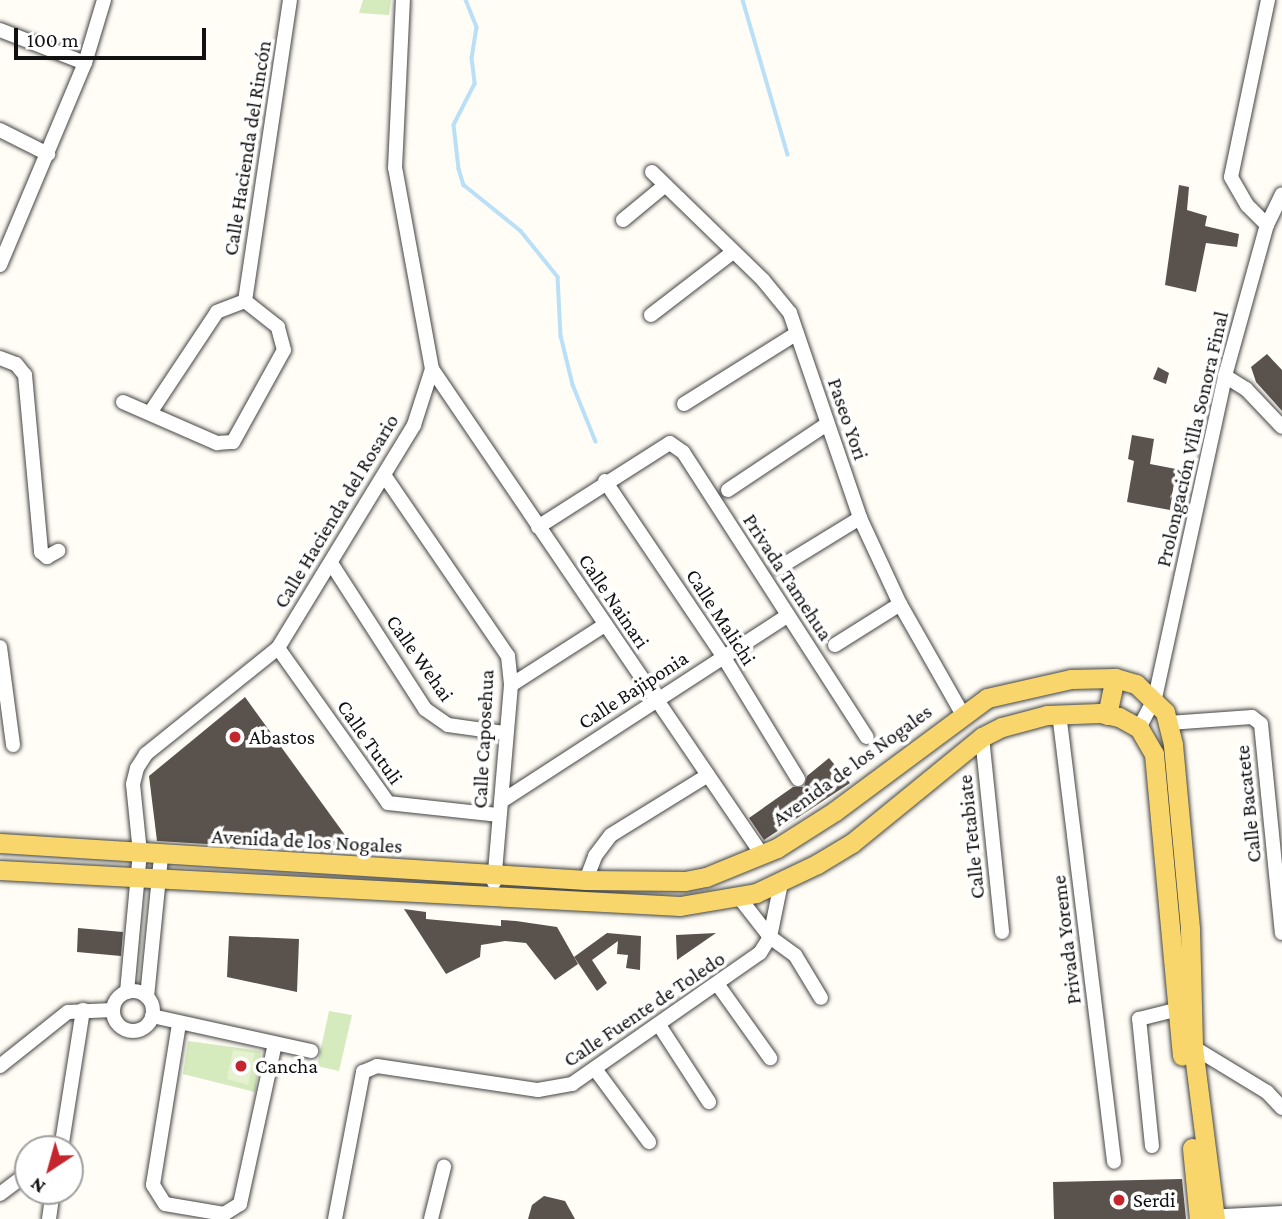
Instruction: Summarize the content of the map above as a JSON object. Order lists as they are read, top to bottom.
{
  "streets": {
    "main road": ["Avenida de los Nogales"],
    "street": [
      "Calle Hacienda del Rincón",
      "Paseo Yori",
      "Prolongación Villa Sonora Final",
      "Calle Hacienda del Rosario",
      "Privada Tamehua",
      "Calle Nainari",
      "Calle Malichi",
      "Calle Wehai",
      "Calle Bajiponia",
      "Calle Caposehua",
      "Calle Tutuli",
      "Calle Bacatete",
      "Calle Tetabiate",
      "Privada Yoreme",
      "Calle Fuente de Toledo"
    ]
  },
  "crossings": [
    ["Paseo Yori", "Avenida de los Nogales"],
    ["Prolongación Villa Sonora Final", "Avenida de los Nogales"],
    ["Calle Hacienda del Rosario", "Calle Nainari"],
    ["Calle Hacienda del Rosario", "Calle Wehai"],
    ["Calle Hacienda del Rosario", "Calle Caposehua"],
    ["Calle Hacienda del Rosario", "Calle Tutuli"],
    ["Calle Hacienda del Rosario", "Avenida de los Nogales"],
    ["Privada Tamehua", "Calle Malichi"],
    ["Privada Tamehua", "Calle Bajiponia"],
    ["Calle Nainari", "Calle Bajiponia"],
    ["Calle Nainari", "Avenida de los Nogales"],
    ["Calle Malichi", "Calle Bajiponia"],
    ["Calle Wehai", "Calle Caposehua"],
    ["Calle Bajiponia", "Calle Caposehua"],
    ["Calle Bajiponia", "Calle Tutuli"],
    ["Calle Caposehua", "Calle Tutuli"],
    ["Calle Caposehua", "Avenida de los Nogales"]
  ],
  "places": ["Abastos", "Cancha", "Serdi"],
  "scale_bar": "100 m",
  "north": "bottom left"
}
